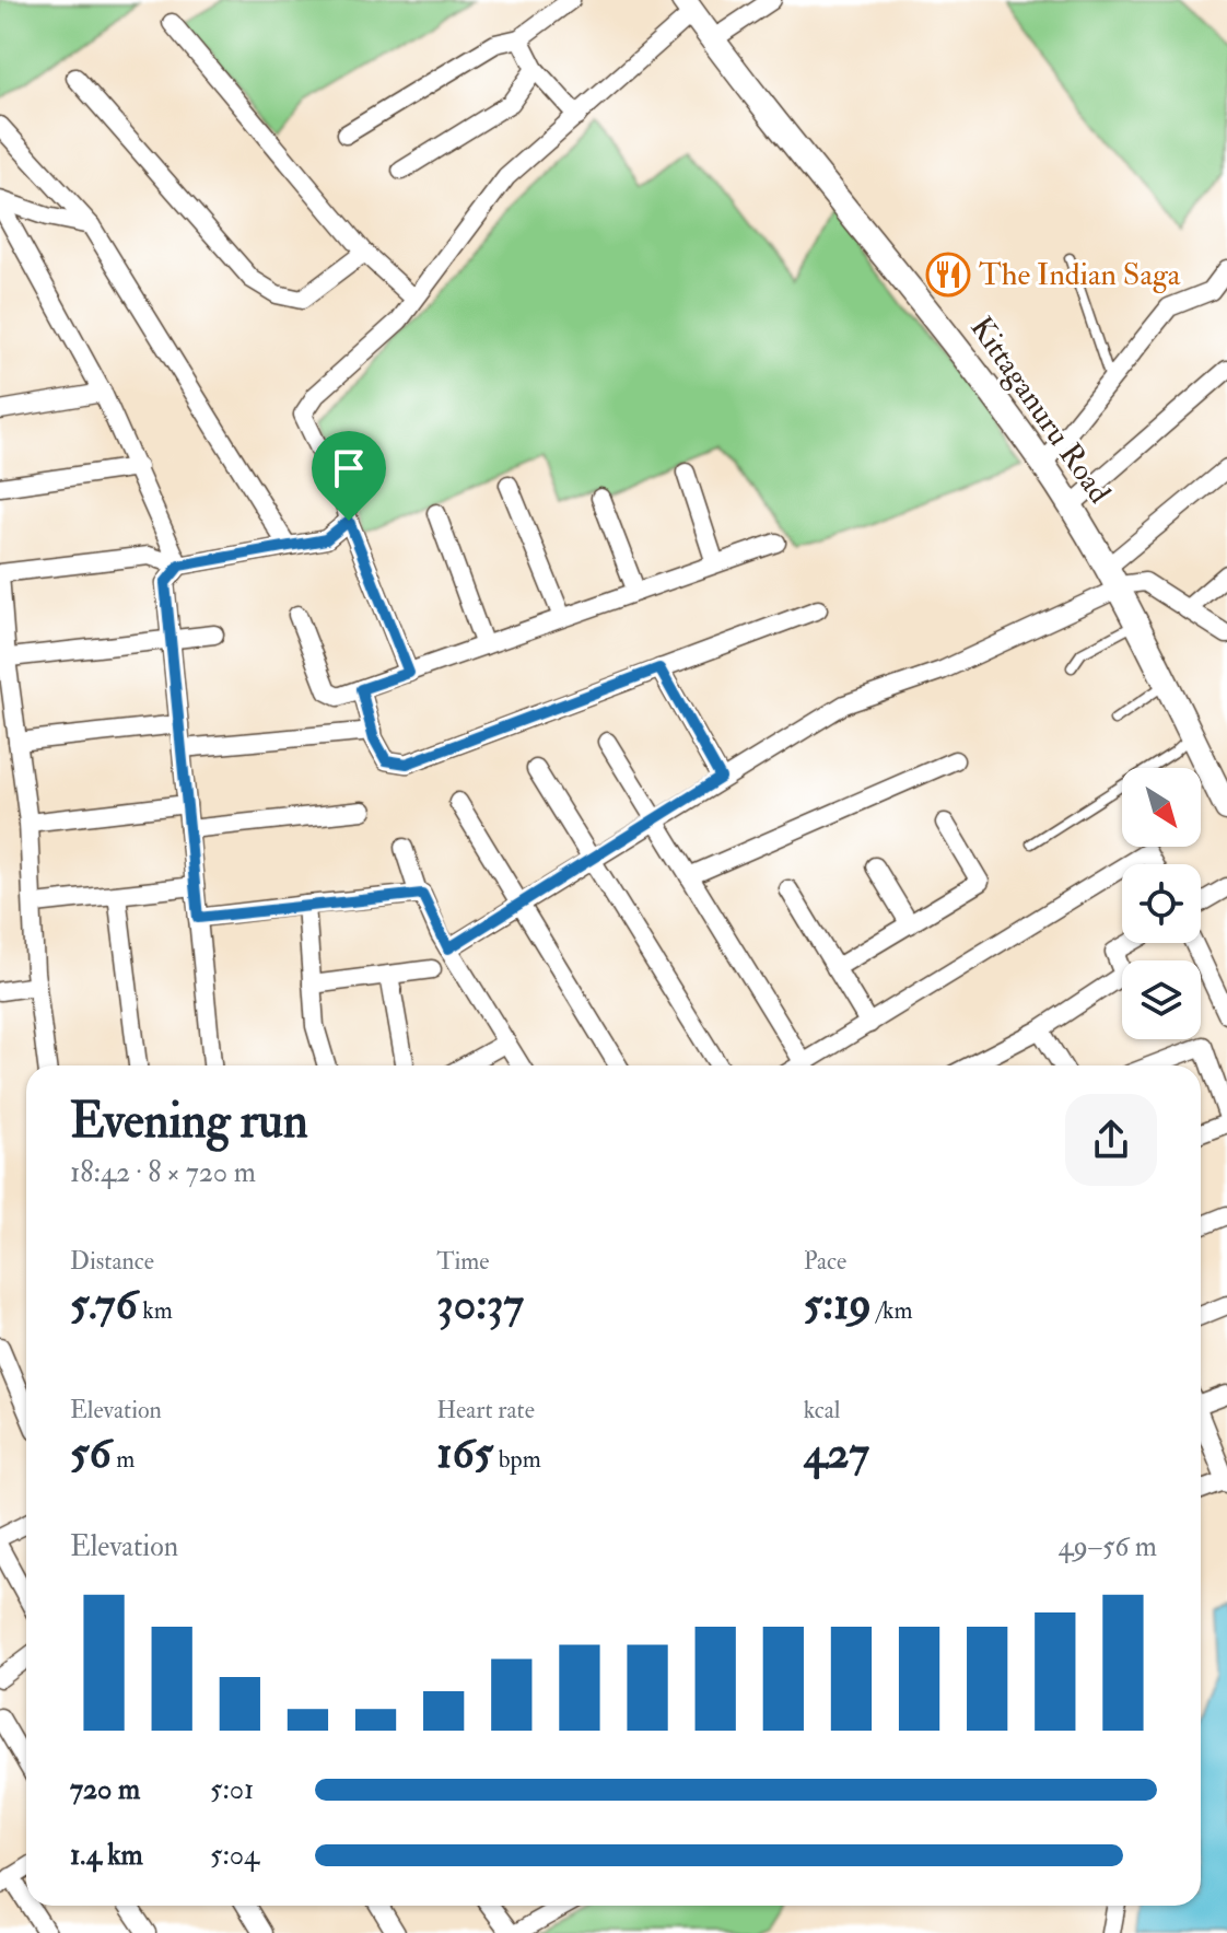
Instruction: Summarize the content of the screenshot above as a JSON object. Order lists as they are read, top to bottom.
{
  "streets": {
    "street": ["Kittaganuru Road"]
  },
  "places": {
    "restaurant": ["The Indian Saga"]
  },
  "north": "bottom right",
  "page": {
    "heading": ["Evening run", "18:42 · 8 × 720 m"],
    "stats": [
      ["Distance", "5.76 km"],
      ["Time", "30:37"],
      ["Pace", "5:19 /km"],
      ["Elevation", "56 m"],
      ["Heart rate", "165 bpm"],
      ["kcal", "427"]
    ],
    "chart": ["Elevation", "49–56 m"],
    "list": [
      {
        "name": "720 m",
        "note": "5:01"
      },
      {
        "name": "1.4 km",
        "note": "5:04"
      }
    ]
  }
}
